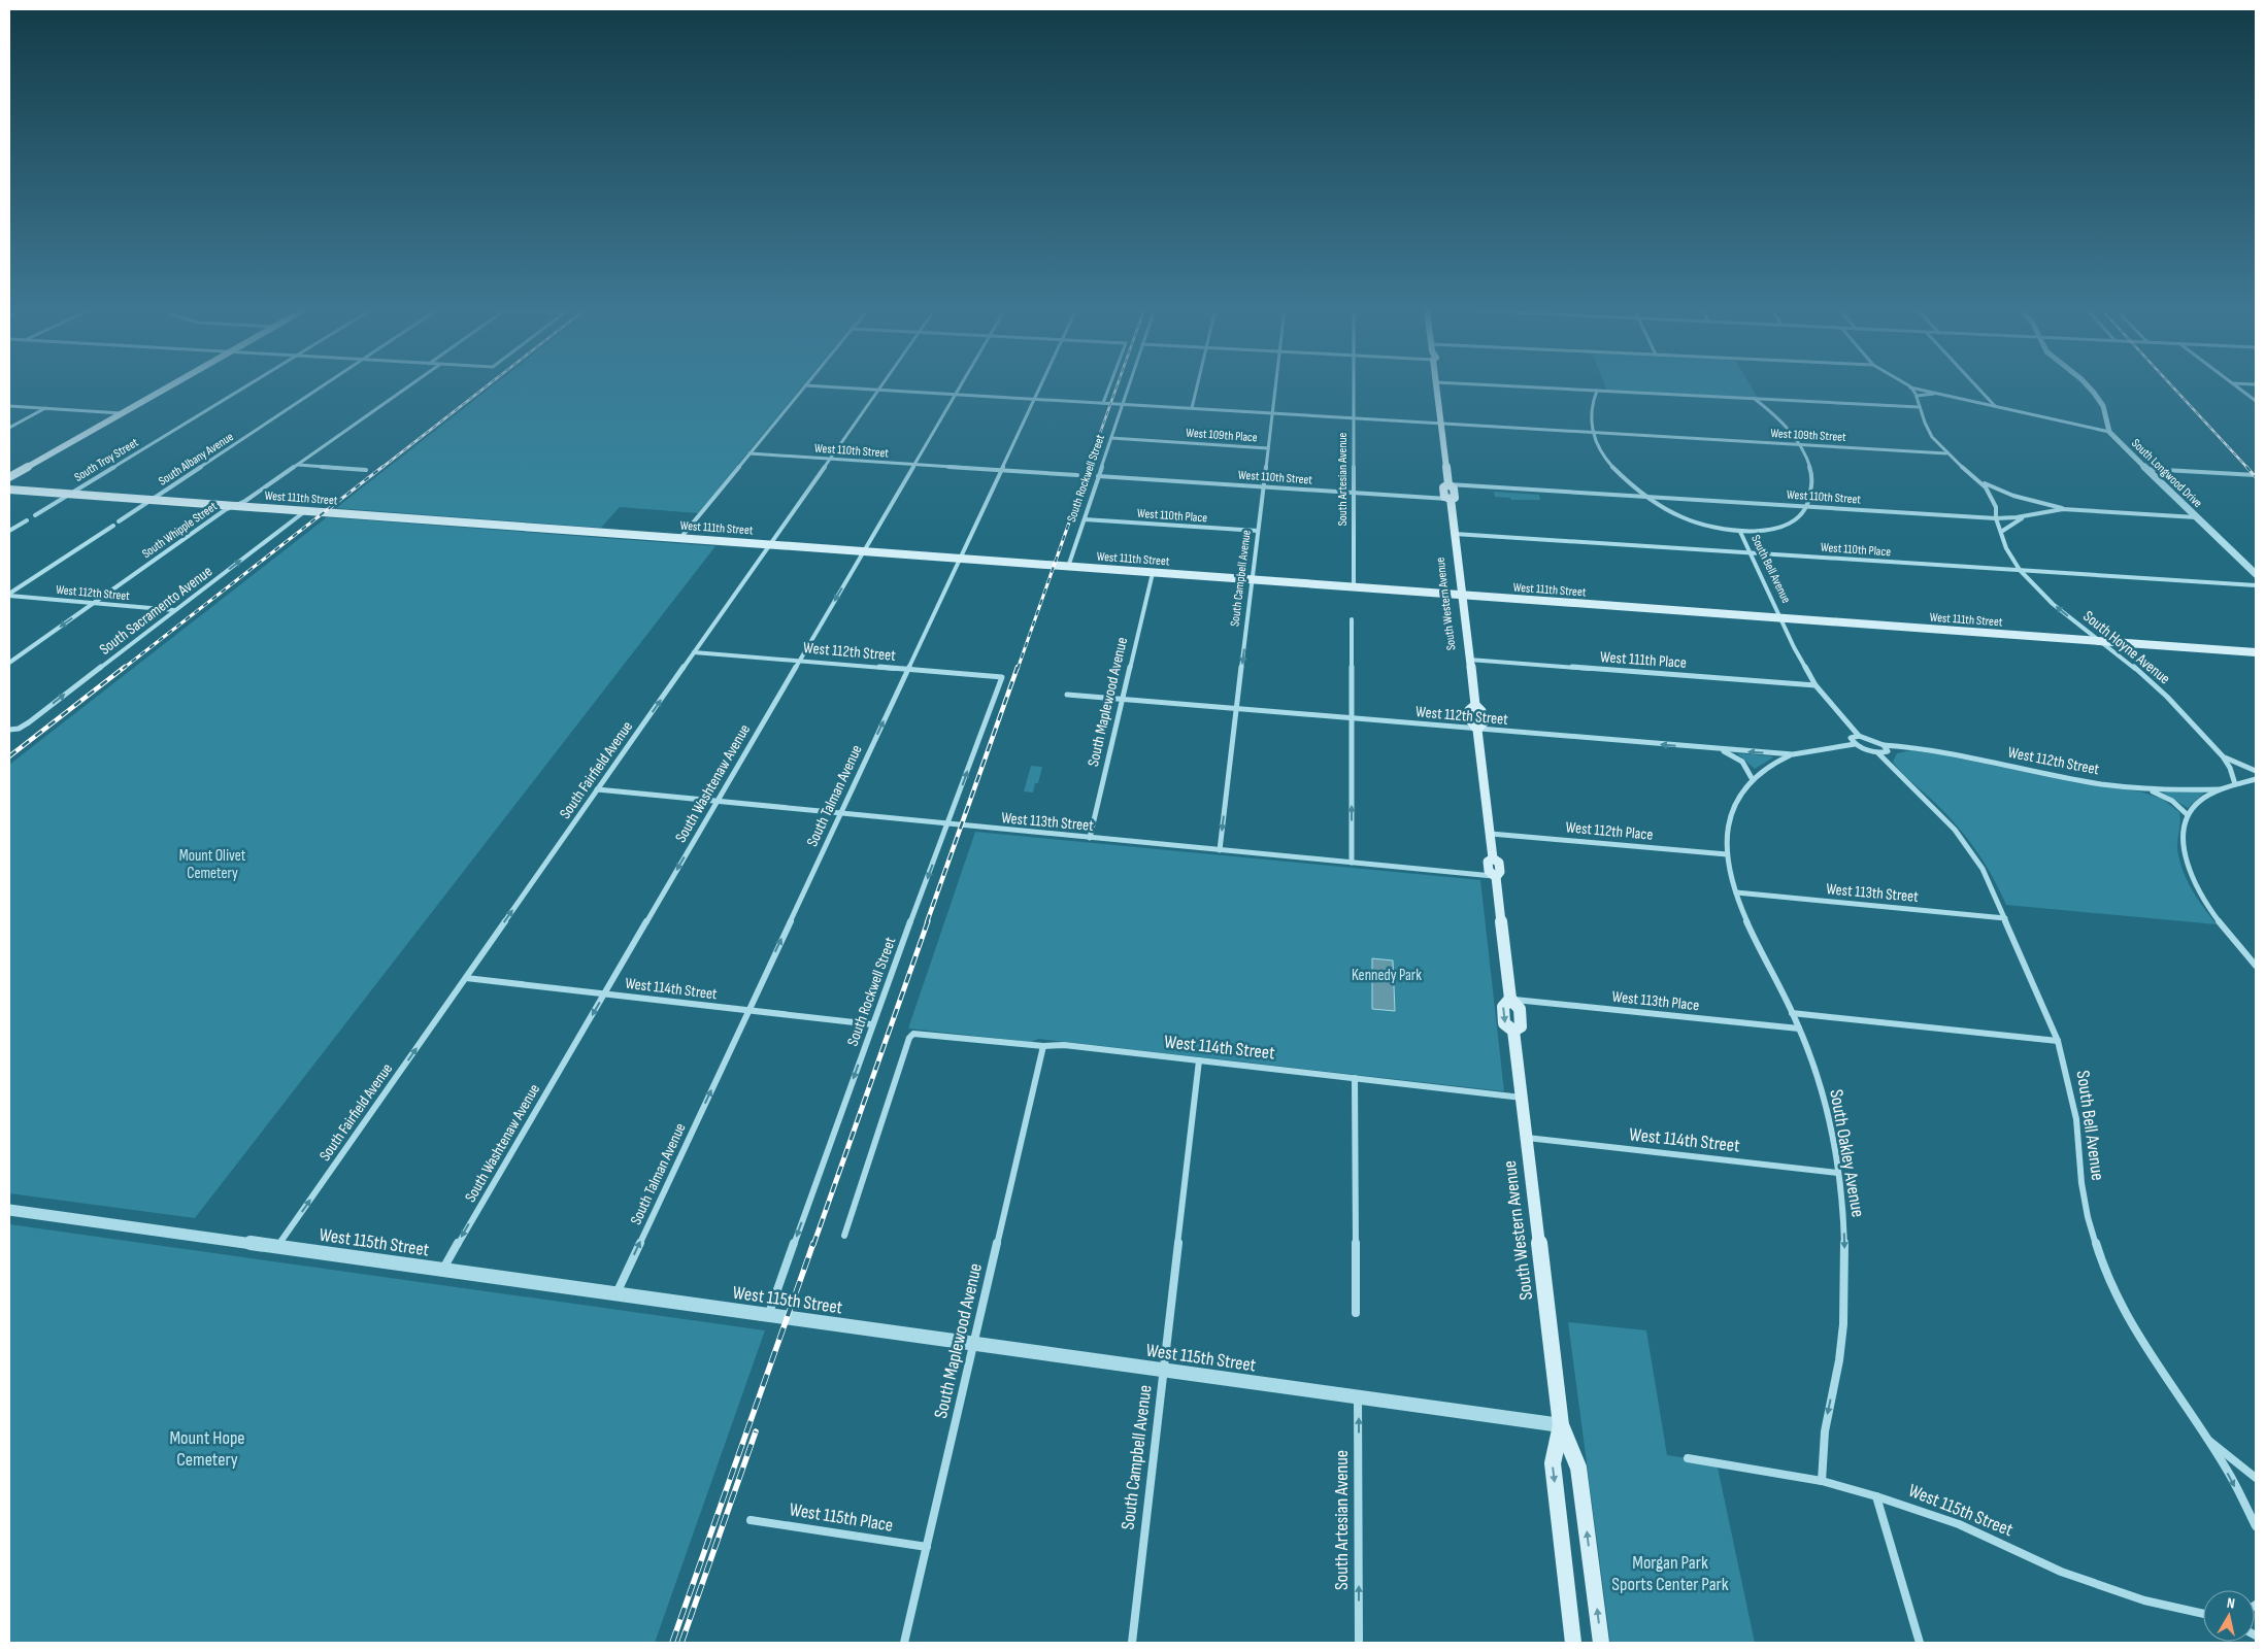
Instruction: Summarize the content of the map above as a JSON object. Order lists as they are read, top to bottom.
{
  "streets": {
    "main road": ["West 111th Street", "South Western Avenue"],
    "street": [
      "West 109th Place",
      "West 109th Street",
      "West 110th Street",
      "South Albany Avenue",
      "South Troy Street",
      "South Longwood Drive",
      "South Rockwell Street",
      "South Artesian Avenue",
      "West 110th Place",
      "South Whipple Street",
      "South Bell Avenue",
      "South Campbell Avenue",
      "West 112th Street",
      "South Sacramento Avenue",
      "South Hoyne Avenue",
      "West 111th Place",
      "South Maplewood Avenue",
      "South Fairfield Avenue",
      "South Washtenaw Avenue",
      "South Talman Avenue",
      "West 113th Street",
      "West 112th Place",
      "West 114th Street",
      "West 113th Place",
      "South Oakley Avenue",
      "West 115th Street",
      "West 115th Place"
    ]
  },
  "crossings": [
    ["West 109th Place", "South Rockwell Street"],
    ["West 109th Place", "South Campbell Avenue"],
    ["West 109th Street", "South Rockwell Street"],
    ["West 109th Street", "South Artesian Avenue"],
    ["West 109th Street", "South Campbell Avenue"],
    ["West 109th Street", "South Western Avenue"],
    ["West 109th Street", "South Hoyne Avenue"],
    ["West 109th Street", "South Fairfield Avenue"],
    ["West 109th Street", "South Washtenaw Avenue"],
    ["West 109th Street", "South Talman Avenue"],
    ["West 110th Street", "South Longwood Drive"],
    ["West 110th Street", "South Rockwell Street"],
    ["West 110th Street", "South Artesian Avenue"],
    ["West 110th Street", "South Bell Avenue"],
    ["West 110th Street", "South Campbell Avenue"],
    ["West 110th Street", "South Western Avenue"],
    ["West 110th Street", "South Hoyne Avenue"],
    ["West 110th Street", "South Fairfield Avenue"],
    ["West 110th Street", "South Washtenaw Avenue"],
    ["West 110th Street", "South Talman Avenue"],
    ["South Albany Avenue", "West 111th Street"],
    ["South Troy Street", "West 111th Street"],
    ["South Rockwell Street", "West 111th Street"],
    ["South Rockwell Street", "West 110th Place"],
    ["South Rockwell Street", "West 112th Street"],
    ["South Rockwell Street", "West 113th Street"],
    ["South Rockwell Street", "West 114th Street"],
    ["South Rockwell Street", "West 115th Street"],
    ["South Artesian Avenue", "West 111th Street"],
    ["South Artesian Avenue", "West 115th Street"],
    ["West 111th Street", "South Whipple Street"],
    ["West 111th Street", "South Bell Avenue"],
    ["West 111th Street", "South Campbell Avenue"],
    ["West 111th Street", "South Western Avenue"],
    ["West 111th Street", "South Sacramento Avenue"],
    ["West 111th Street", "South Hoyne Avenue"],
    ["West 111th Street", "South Maplewood Avenue"],
    ["West 111th Street", "South Fairfield Avenue"],
    ["West 111th Street", "South Washtenaw Avenue"],
    ["West 111th Street", "South Talman Avenue"],
    ["West 110th Place", "South Bell Avenue"],
    ["West 110th Place", "South Campbell Avenue"],
    ["West 110th Place", "South Western Avenue"],
    ["West 110th Place", "South Hoyne Avenue"],
    ["South Whipple Street", "West 112th Street"],
    ["South Bell Avenue", "West 112th Street"],
    ["South Bell Avenue", "West 111th Place"],
    ["South Bell Avenue", "West 113th Street"],
    ["South Campbell Avenue", "West 112th Street"],
    ["South Campbell Avenue", "West 113th Street"],
    ["South Campbell Avenue", "West 114th Street"],
    ["South Campbell Avenue", "West 115th Street"],
    ["West 112th Street", "South Western Avenue"],
    ["West 112th Street", "South Sacramento Avenue"],
    ["West 112th Street", "South Maplewood Avenue"],
    ["West 112th Street", "South Fairfield Avenue"],
    ["West 112th Street", "South Washtenaw Avenue"],
    ["West 112th Street", "South Talman Avenue"],
    ["West 112th Street", "South Oakley Avenue"],
    ["South Western Avenue", "West 111th Place"],
    ["South Western Avenue", "West 113th Street"],
    ["South Western Avenue", "West 112th Place"],
    ["South Western Avenue", "West 114th Street"],
    ["South Western Avenue", "West 113th Place"],
    ["South Western Avenue", "West 115th Street"],
    ["South Maplewood Avenue", "West 113th Street"],
    ["South Maplewood Avenue", "West 114th Street"],
    ["South Maplewood Avenue", "West 115th Street"],
    ["South Maplewood Avenue", "West 115th Place"],
    ["South Fairfield Avenue", "West 113th Street"],
    ["South Fairfield Avenue", "West 114th Street"],
    ["South Fairfield Avenue", "West 115th Street"],
    ["South Washtenaw Avenue", "West 113th Street"],
    ["South Washtenaw Avenue", "West 114th Street"],
    ["South Washtenaw Avenue", "West 115th Street"],
    ["South Talman Avenue", "West 113th Street"],
    ["South Talman Avenue", "West 114th Street"],
    ["South Talman Avenue", "West 115th Street"],
    ["West 113th Street", "South Oakley Avenue"],
    ["West 112th Place", "South Oakley Avenue"],
    ["West 114th Street", "South Oakley Avenue"],
    ["West 113th Place", "South Oakley Avenue"],
    ["South Oakley Avenue", "West 115th Street"]
  ],
  "one_way": [
    "South Artesian Avenue",
    "South Sacramento Avenue",
    "South Fairfield Avenue",
    "South Washtenaw Avenue",
    "South Talman Avenue",
    "South Oakley Avenue"
  ],
  "parks": [
    "Mount Olivet Cemetery",
    "Kennedy Park",
    "Mount Hope Cemetery",
    "Morgan Park Sports Center Park"
  ],
  "north": "top"
}
